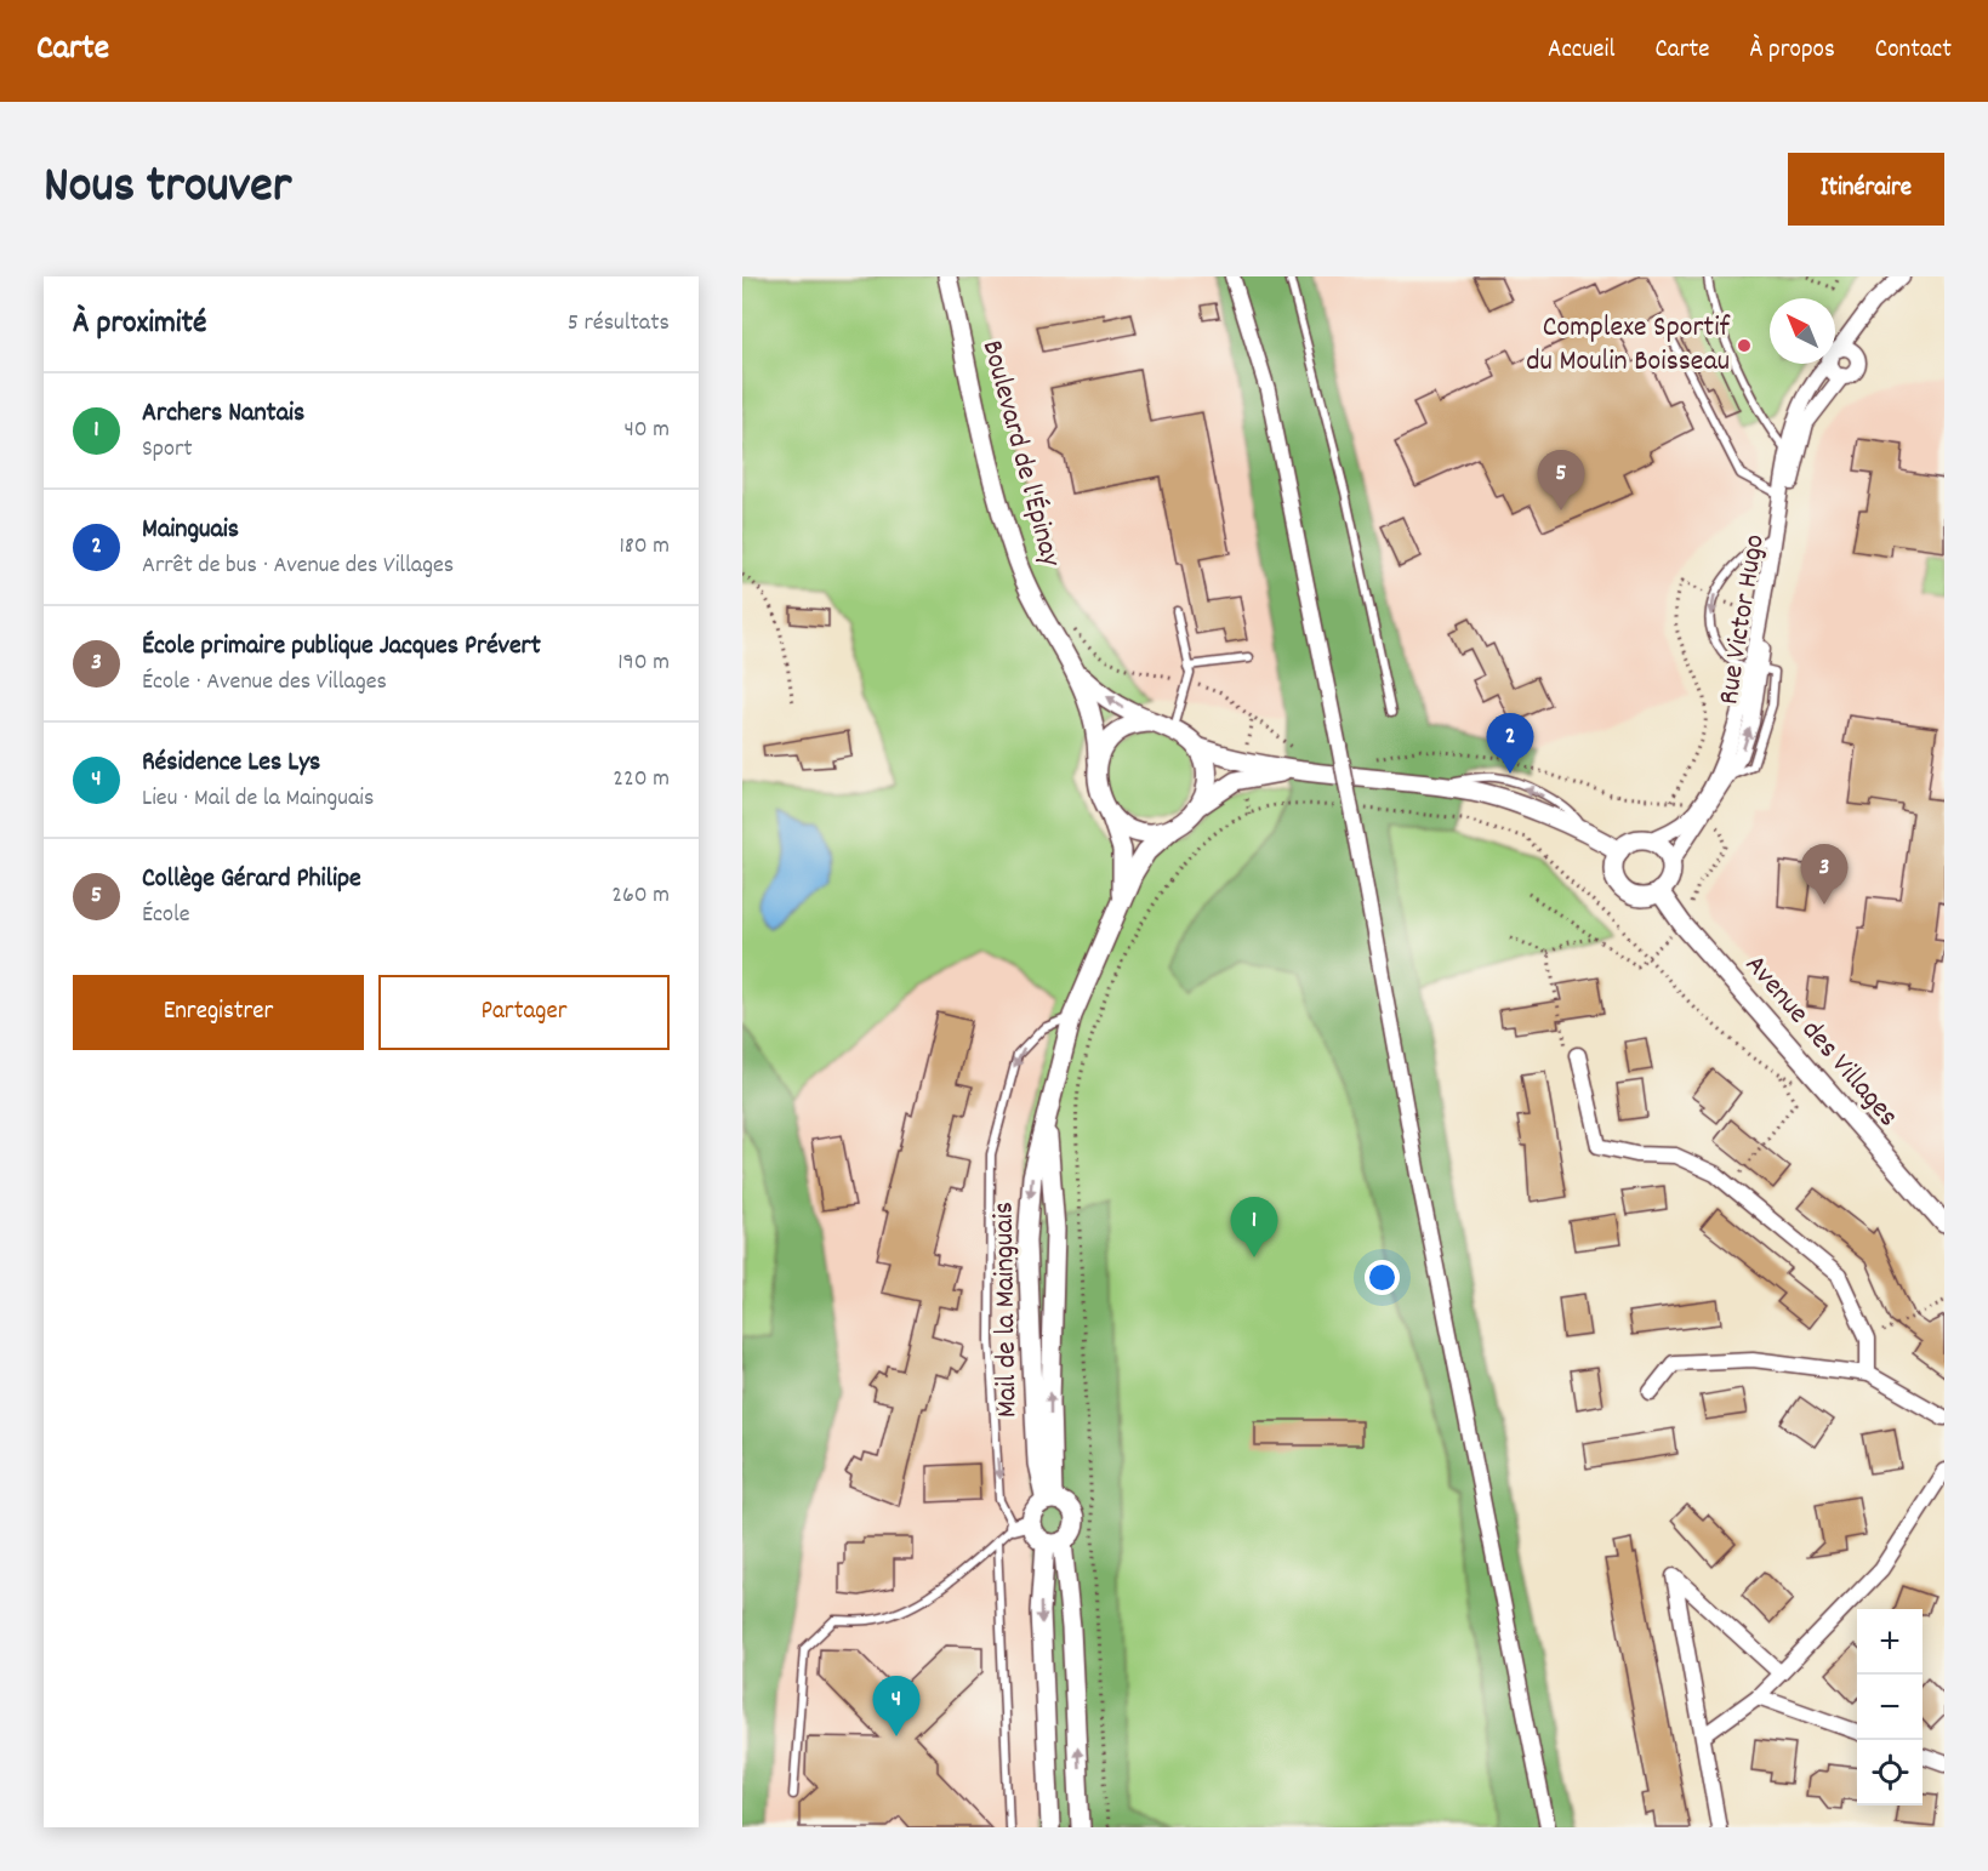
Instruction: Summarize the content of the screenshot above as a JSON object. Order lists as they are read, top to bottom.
{
  "streets": {
    "street": [
      "Boulevard de l'Épinay",
      "Rue Victor Hugo",
      "Avenue des Villages",
      "Mail de la Mainguais"
    ]
  },
  "crossings": [
    ["Boulevard de l'Épinay", "Mail de la Mainguais"],
    ["Rue Victor Hugo", "Avenue des Villages"]
  ],
  "places": ["Complexe Sportif du Moulin Boisseau"],
  "north": "top left",
  "page": {
    "header": "Carte",
    "nav": [
      "Accueil",
      "Carte",
      "À propos",
      "Contact"
    ],
    "title": "Nous trouver",
    "buttons": [
      "Itinéraire",
      ["Enregistrer", "Partager"]
    ],
    "heading": ["À proximité", "5 résultats"],
    "list": [
      {
        "mark": "1",
        "name": "Archers Nantais",
        "note": "Sport",
        "value": "40 m"
      },
      {
        "mark": "2",
        "name": "Mainguais",
        "note": "Arrêt de bus · Avenue des Villages",
        "value": "180 m"
      },
      {
        "mark": "3",
        "name": "École primaire publique Jacques Prévert",
        "note": "École · Avenue des Villages",
        "value": "190 m"
      },
      {
        "mark": "4",
        "name": "Résidence Les Lys",
        "note": "Lieu · Mail de la Mainguais",
        "value": "220 m"
      },
      {
        "mark": "5",
        "name": "Collège Gérard Philipe",
        "note": "École",
        "value": "260 m"
      }
    ],
    "pins": [
      "5",
      "2",
      "3",
      "1",
      "4"
    ],
    "map_buttons": ["+", "−"]
  }
}
